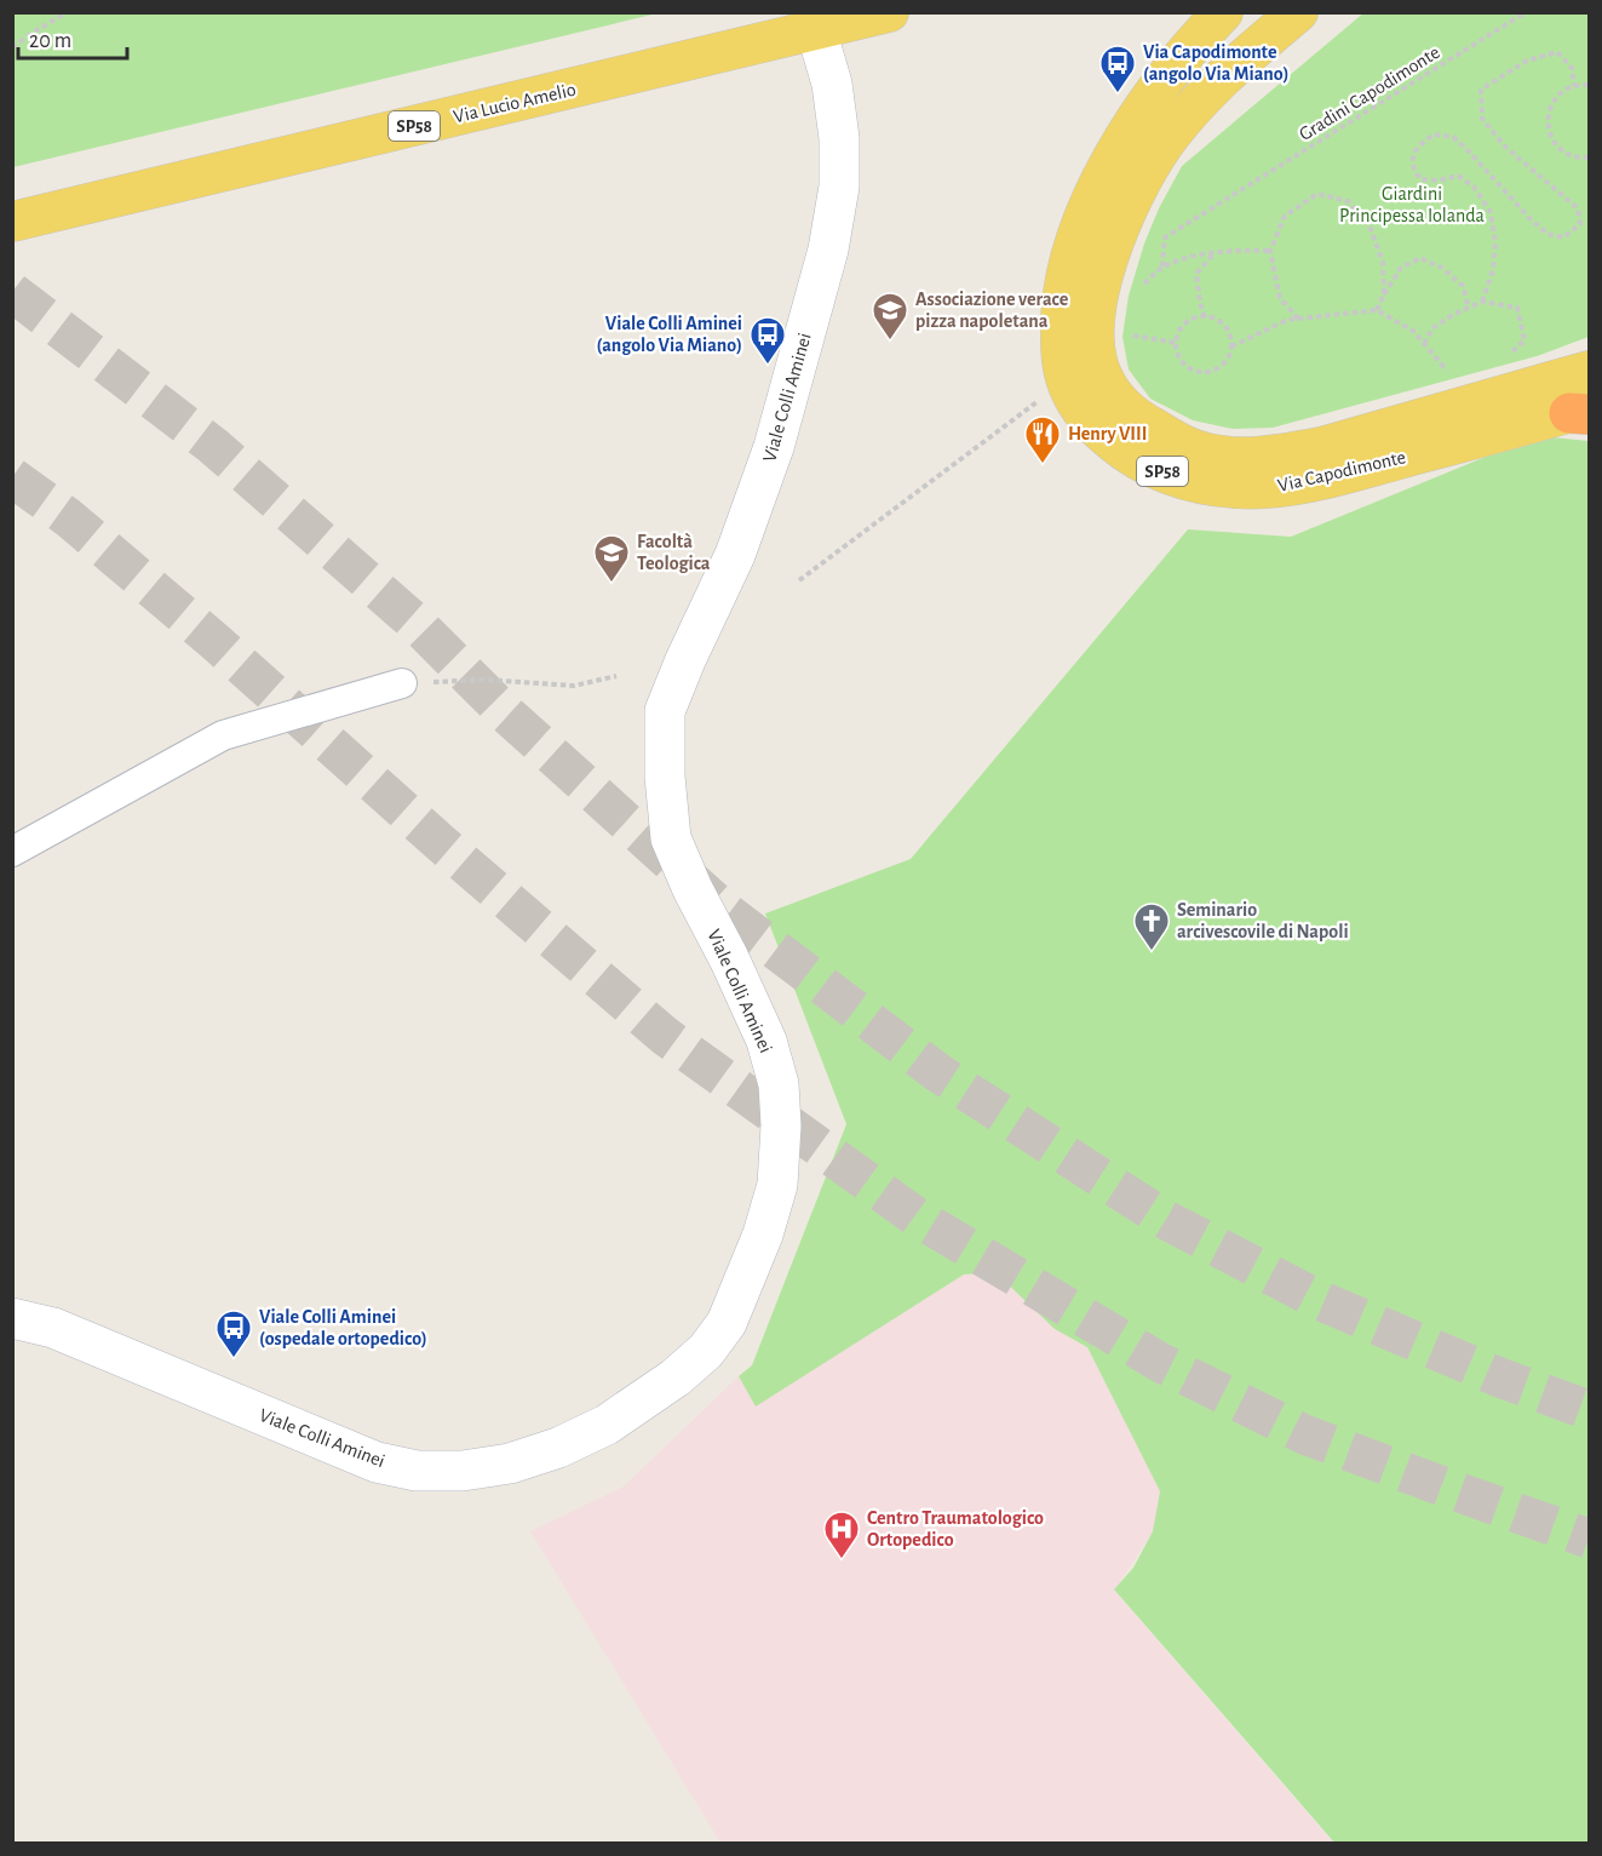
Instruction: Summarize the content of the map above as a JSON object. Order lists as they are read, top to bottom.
{
  "streets": {
    "main road": [
      "Via Lucio Amelio",
      "SP58",
      "Viale Colli Aminei",
      "Via Capodimonte"
    ],
    "path": ["Gradini Capodimonte"]
  },
  "crossings": [
    ["Via Lucio Amelio", "Viale Colli Aminei"]
  ],
  "parks": ["Giardini Principessa Iolanda"],
  "places": {
    "bus stop": ["Via Capodimonte (angolo Via Miano)", "Viale Colli Aminei (angolo Via Miano)", "Viale Colli Aminei (ospedale ortopedico)"],
    "school or university": ["Associazione verace pizza napoletana", "Facoltà Teologica"],
    "restaurant": ["Henry VIII"],
    "church": ["Seminario arcivescovile di Napoli"],
    "hospital": ["Centro Traumatologico Ortopedico"]
  },
  "scale_bar": "20 m"
}
